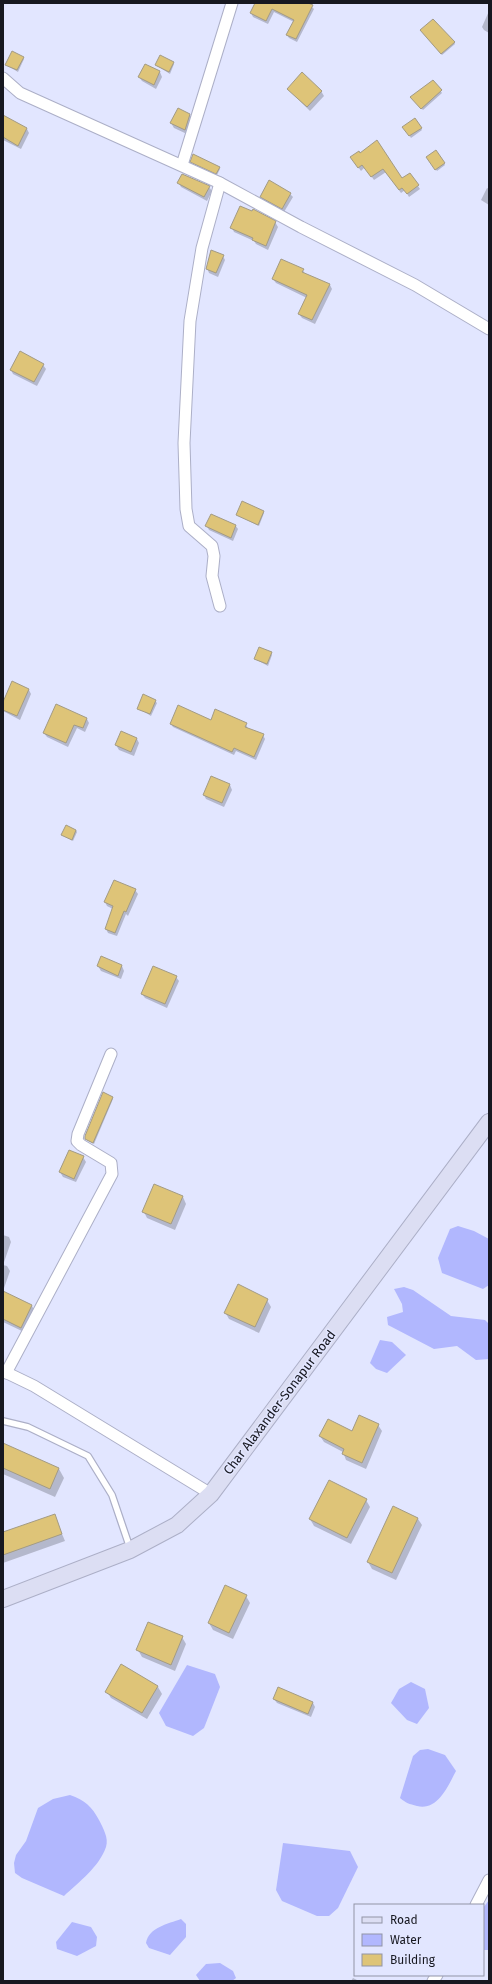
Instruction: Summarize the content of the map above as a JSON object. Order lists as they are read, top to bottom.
{
  "streets": {
    "main road": ["Char Alaxander-Sonapur Road"]
  },
  "legend": ["Road", "Water", "Building"]
}
